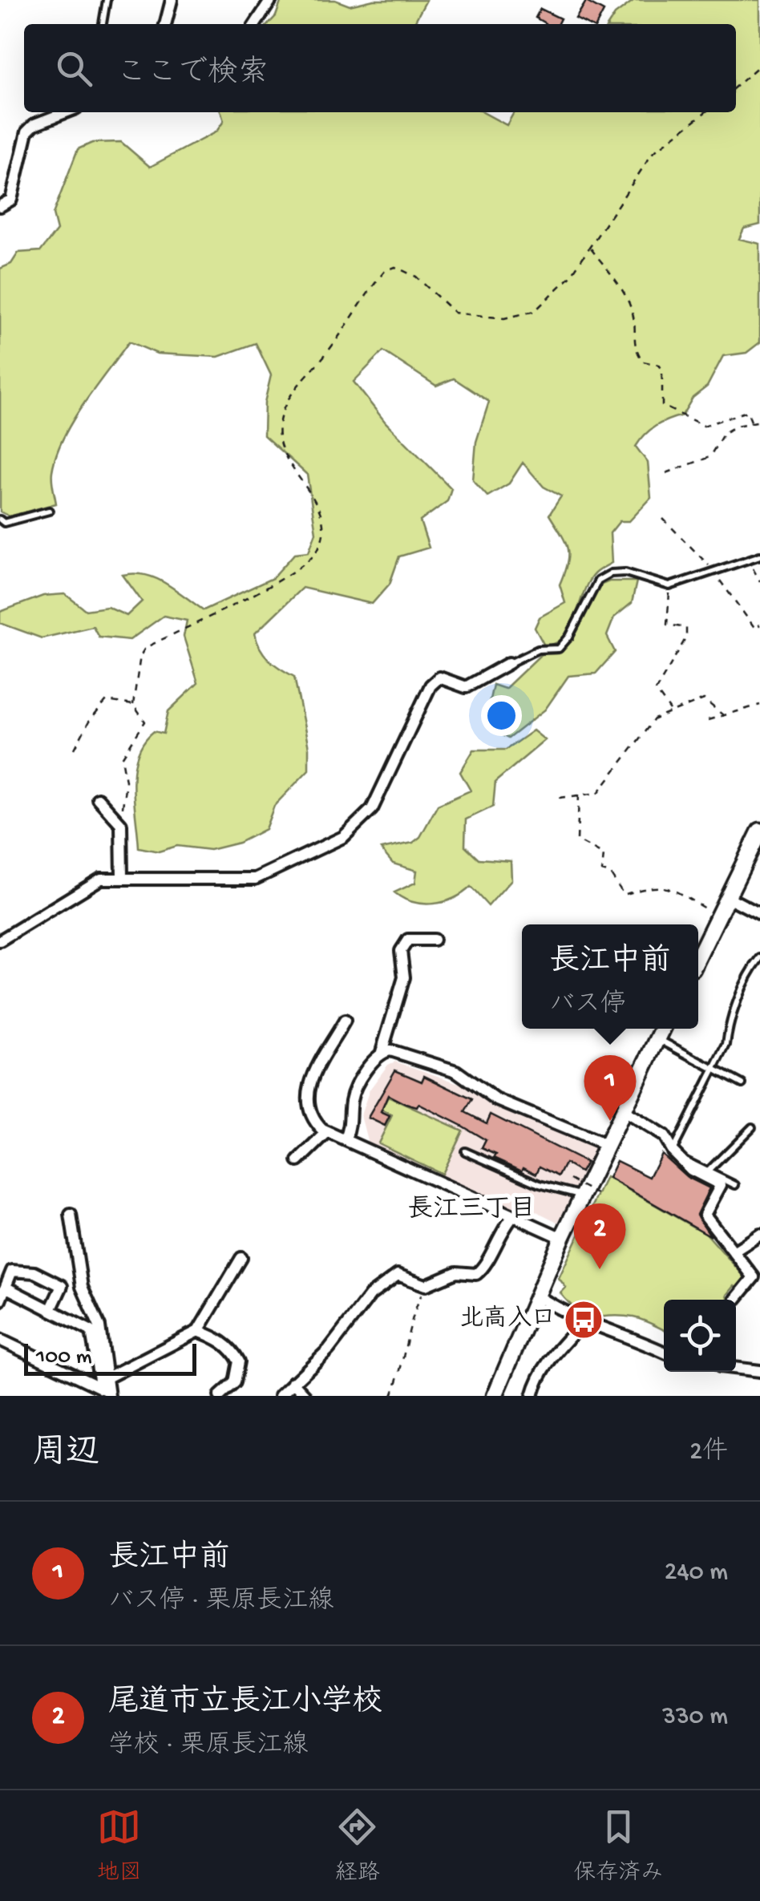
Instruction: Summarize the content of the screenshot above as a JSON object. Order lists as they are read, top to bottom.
{
  "districts": ["長江三丁目"],
  "places": {
    "bus stop": ["北高入口"]
  },
  "scale_bar": "100 m",
  "page": {
    "search": "ここで検索",
    "popup": ["長江中前", "バス停"],
    "pins": ["1", "2"],
    "scale": "100 m",
    "heading": ["周辺", "2件"],
    "list": [
      {
        "mark": "1",
        "name": "長江中前",
        "note": "バス停 · 栗原長江線",
        "value": "240 m"
      },
      {
        "mark": "2",
        "name": "尾道市立長江小学校",
        "note": "学校 · 栗原長江線",
        "value": "330 m"
      }
    ],
    "nav": ["地図", "経路", "保存済み"]
  }
}
